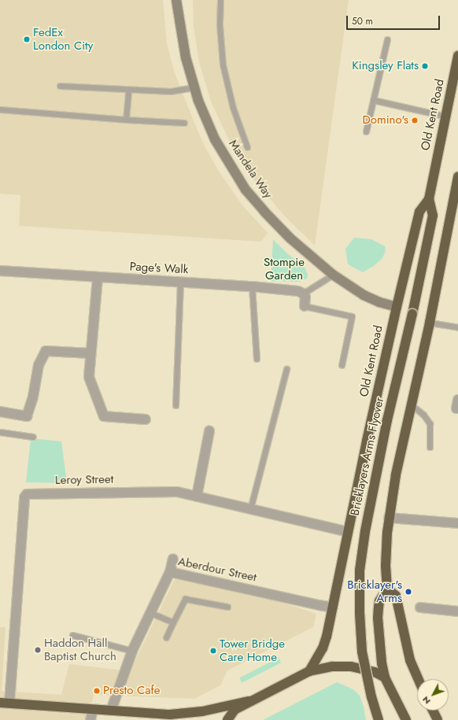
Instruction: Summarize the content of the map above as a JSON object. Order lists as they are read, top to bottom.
{
  "streets": {
    "highway": ["Old Kent Road", "Bricklayers Arms Flyover"],
    "street": [
      "Mandela Way",
      "Page's Walk",
      "Leroy Street",
      "Aberdour Street"
    ]
  },
  "crossings": [
    ["Old Kent Road", "Mandela Way"],
    ["Old Kent Road", "Bricklayers Arms Flyover"],
    ["Old Kent Road", "Leroy Street"],
    ["Old Kent Road", "Aberdour Street"]
  ],
  "parks": ["Stompie Garden"],
  "places": [
    "FedEx London City",
    "Kingsley Flats",
    "Domino's",
    "Bricklayer's Arms",
    "Haddon Hall Baptist Church",
    "Tower Bridge Care Home",
    "Presto Cafe"
  ],
  "scale_bar": "50 m",
  "north": "bottom left"
}
